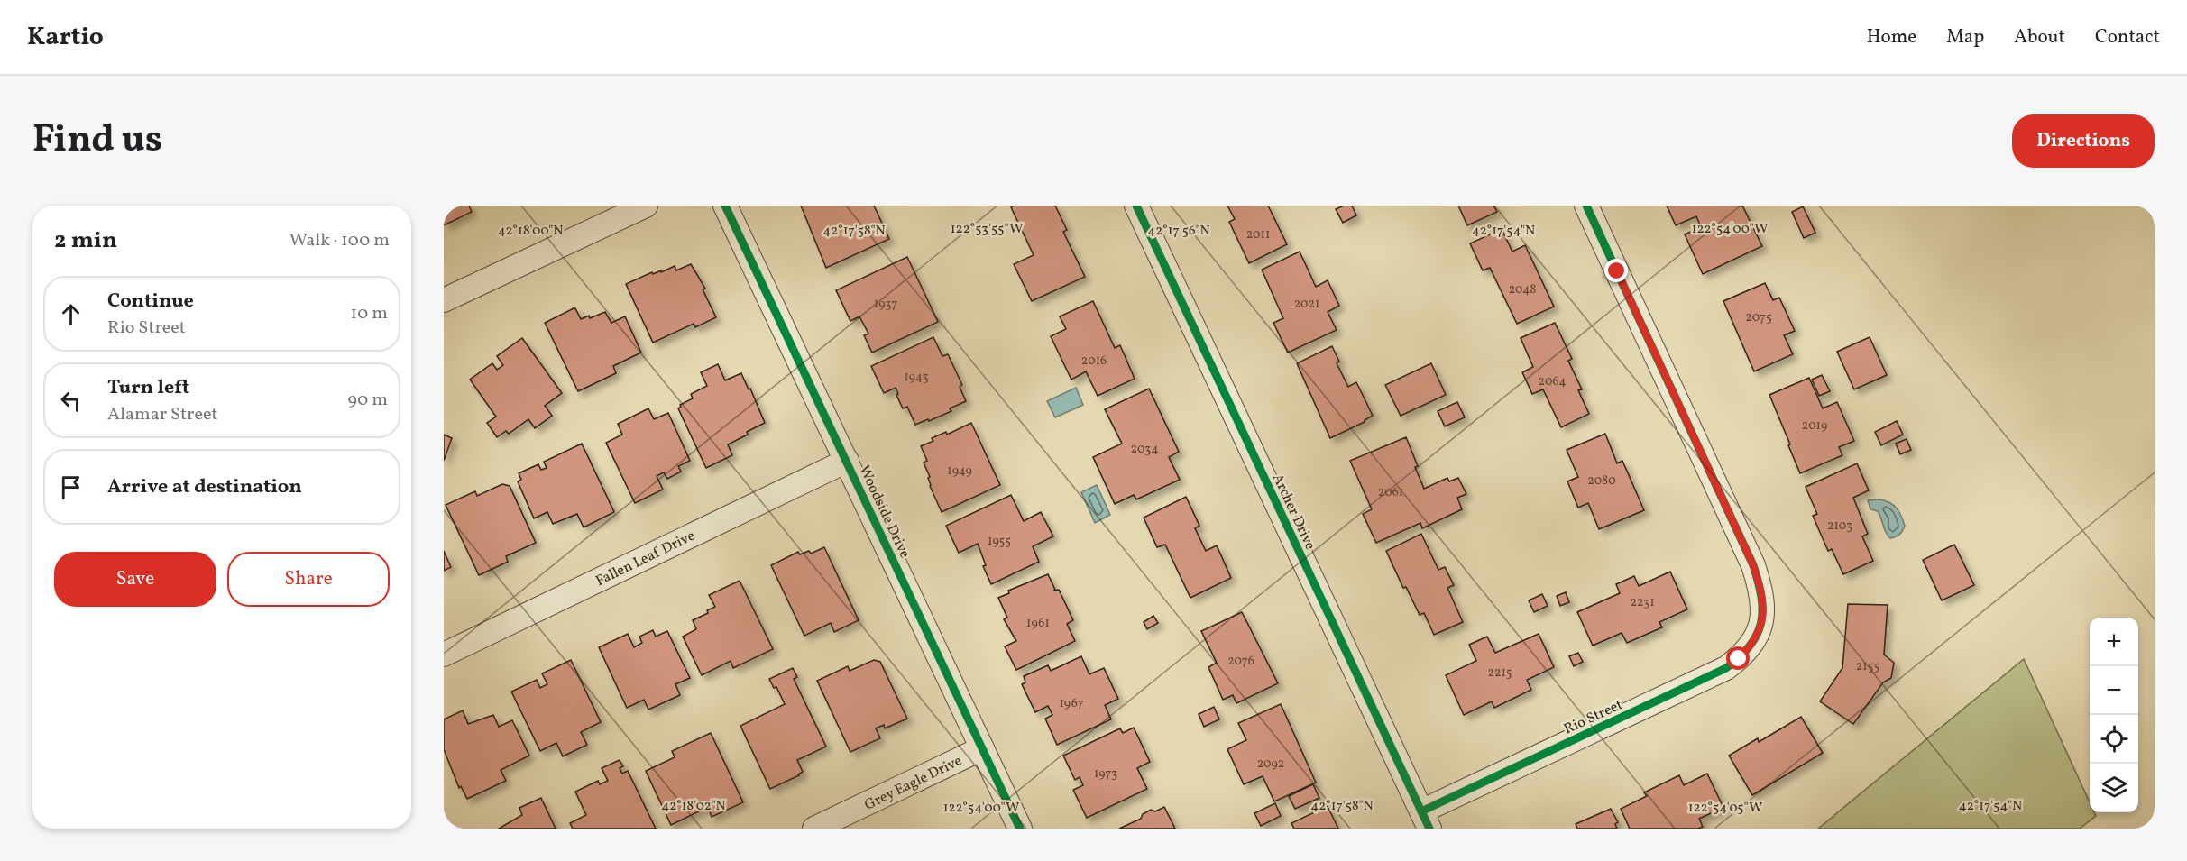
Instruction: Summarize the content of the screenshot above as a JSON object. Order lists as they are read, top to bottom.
{
  "streets": {
    "street": [
      "Woodside Drive",
      "Archer Drive",
      "Fallen Leaf Drive",
      "Rio Street",
      "Grey Eagle Drive"
    ]
  },
  "crossings": [
    ["Woodside Drive", "Fallen Leaf Drive"],
    ["Woodside Drive", "Grey Eagle Drive"],
    ["Archer Drive", "Rio Street"]
  ],
  "house_numbers": [
    "2011",
    "2048",
    "1937",
    "2021",
    "2075",
    "2016",
    "1943",
    "2064",
    "2019",
    "2034",
    "1949",
    "2080",
    "2061",
    "2103",
    "1955",
    "2231",
    "1961",
    "2076",
    "2155",
    "2215",
    "1967",
    "2092",
    "1973"
  ],
  "page": {
    "header": "Kartio",
    "nav": [
      "Home",
      "Map",
      "About",
      "Contact"
    ],
    "title": "Find us",
    "buttons": [
      "Directions",
      ["Save", "Share"]
    ],
    "heading": ["2 min", "Walk · 100 m"],
    "list": [
      ["Continue", "Rio Street", "10 m"],
      ["Turn left", "Alamar Street", "90 m"],
      "Arrive at destination"
    ],
    "map_buttons": ["+", "−"]
  },
  "coordinates": [
    "122°53'55\"W",
    "122°54'00\"W",
    "42°17'54\"N",
    "42°18'00\"N",
    "42°17'58\"N",
    "42°17'56\"N",
    "42°18'02\"N",
    "122°54'05\"W"
  ]
}
